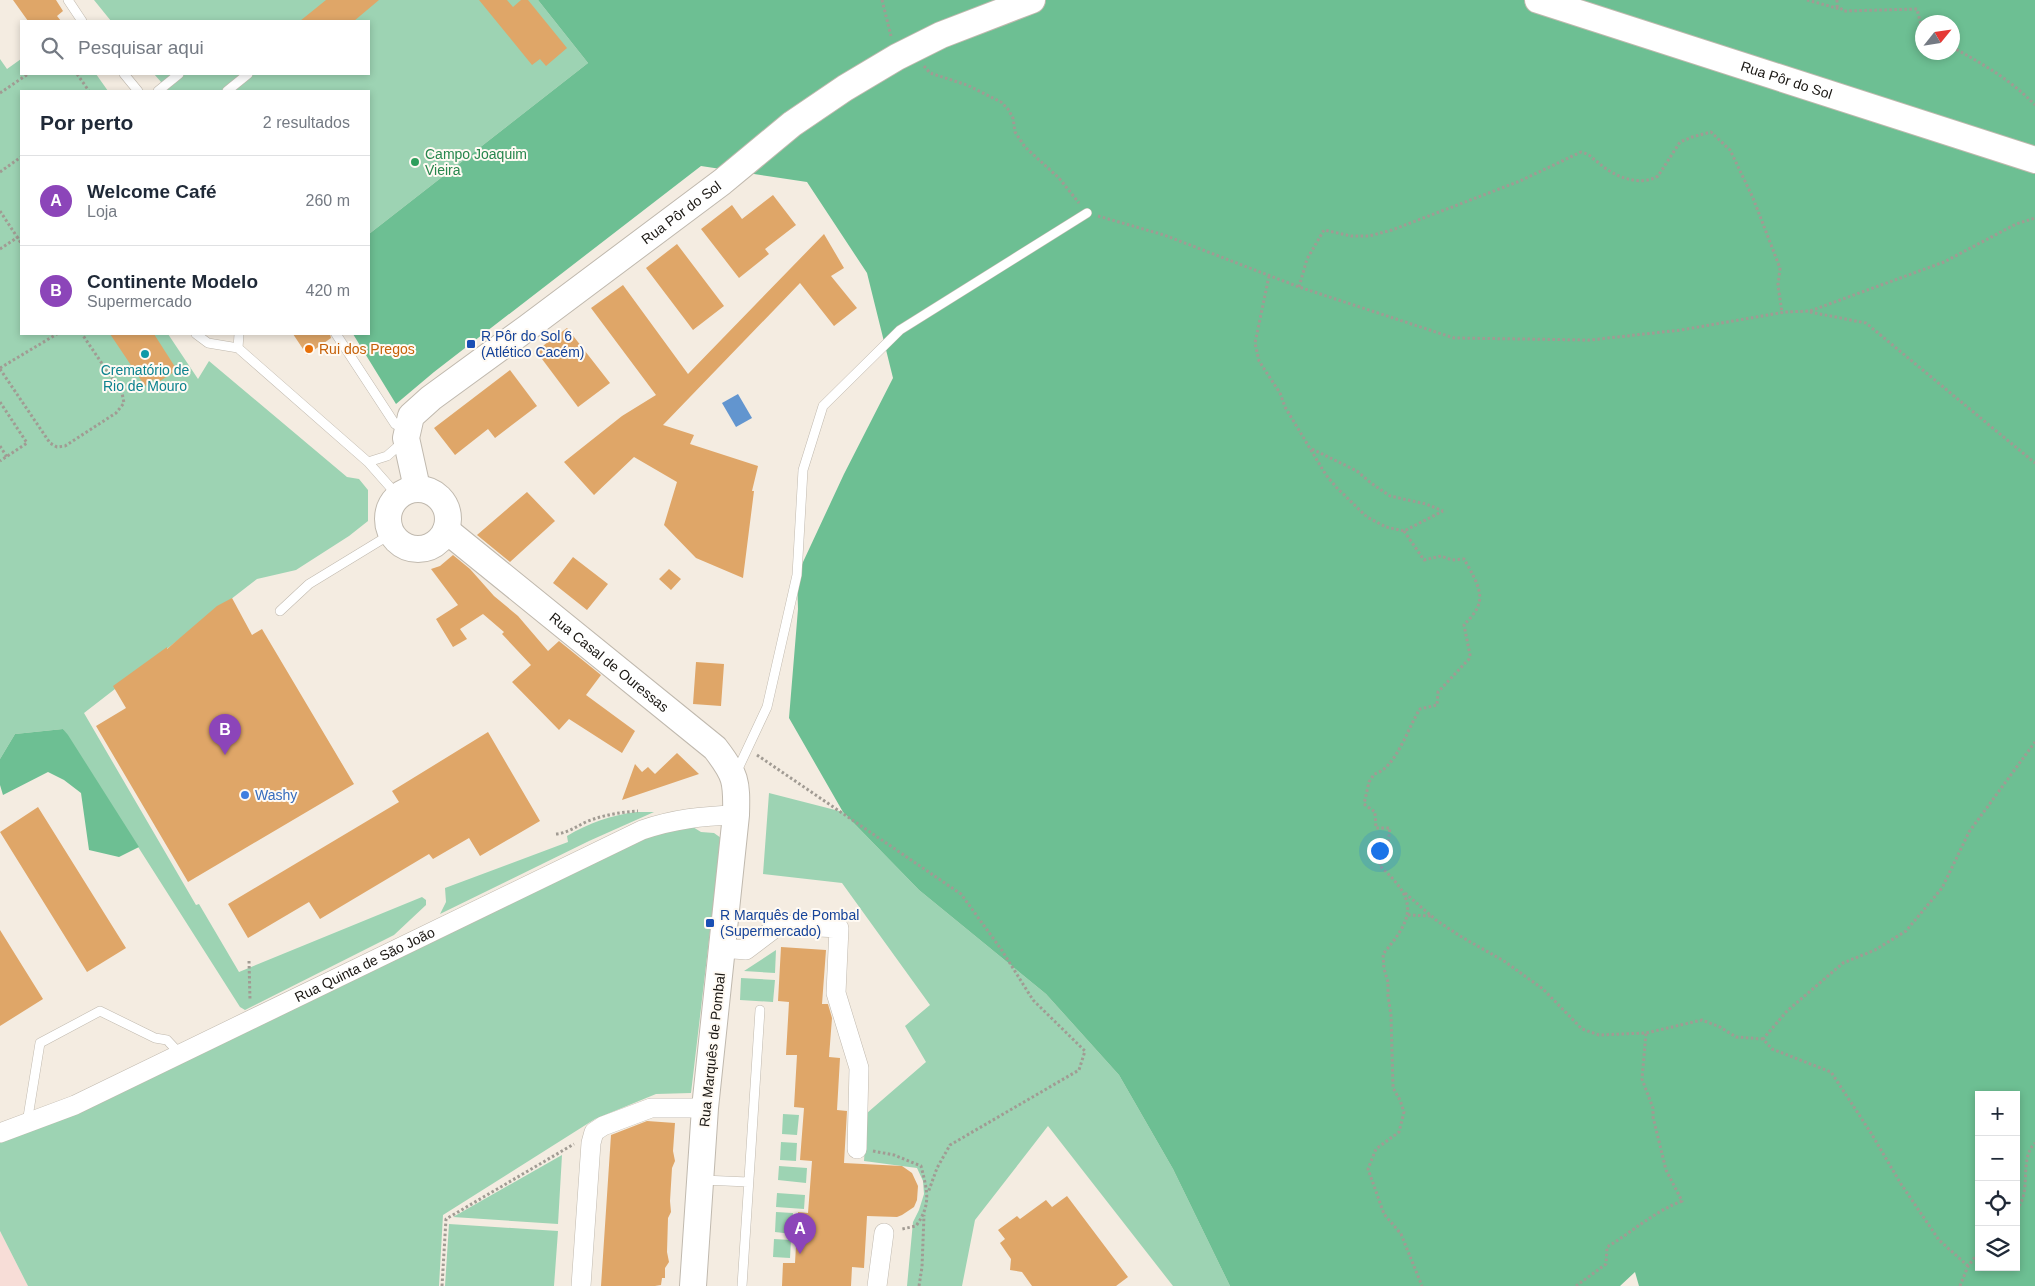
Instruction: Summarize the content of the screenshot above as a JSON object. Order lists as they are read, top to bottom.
{
  "streets": {
    "street": [
      "Rua Pôr do Sol",
      "Rua Casal de Ouressas",
      "Rua Quinta de São João",
      "Rua Marquês de Pombal"
    ]
  },
  "crossings": [
    ["Rua Casal de Ouressas", "Rua Quinta de São João"],
    ["Rua Casal de Ouressas", "Rua Marquês de Pombal"],
    ["Rua Quinta de São João", "Rua Marquês de Pombal"]
  ],
  "places": {
    "other": [
      "Campo Joaquim Vieira",
      "Rui dos Pregos",
      "Crematório de Rio de Mouro",
      "Washy"
    ],
    "transit": ["R Pôr do Sol 6 (Atlético Cacém)", "R Marquês de Pombal (Supermercado)"]
  },
  "north": "top right",
  "page": {
    "search": "Pesquisar aqui",
    "heading": ["Por perto", "2 resultados"],
    "list": [
      {
        "mark": "A",
        "name": "Welcome Café",
        "note": "Loja",
        "value": "260 m"
      },
      {
        "mark": "B",
        "name": "Continente Modelo",
        "note": "Supermercado",
        "value": "420 m"
      }
    ],
    "pins": ["B", "A"],
    "map_buttons": ["+", "−"]
  }
}
